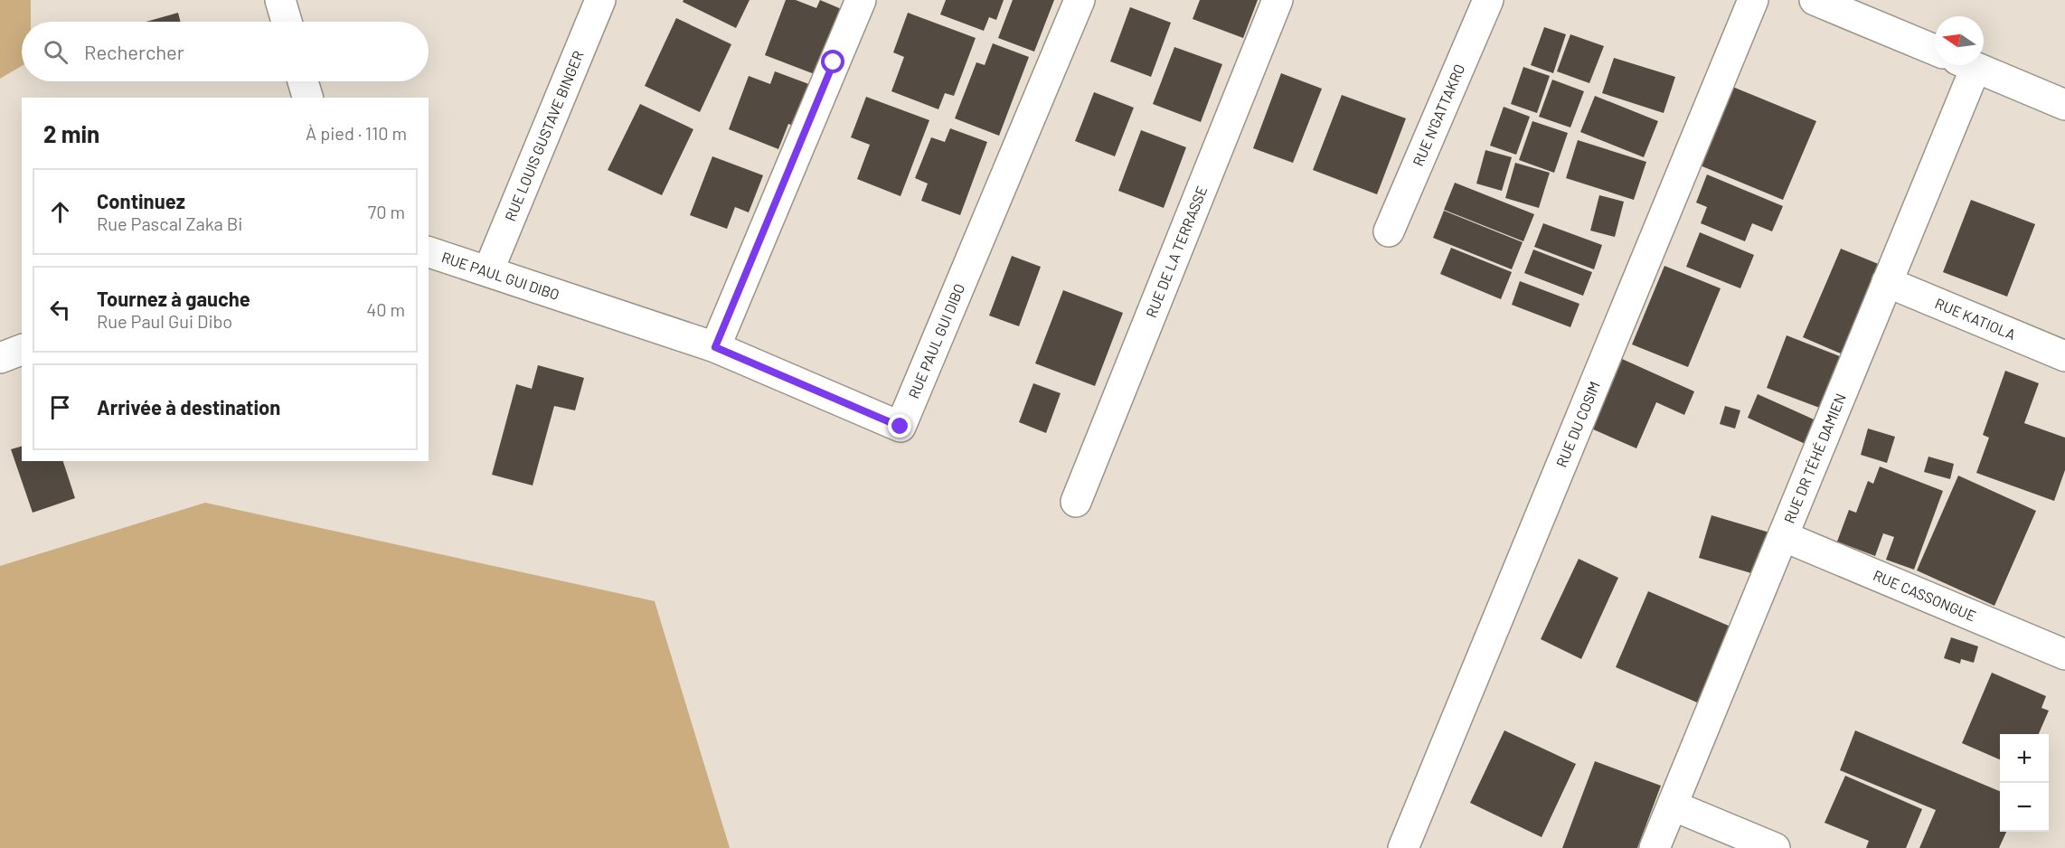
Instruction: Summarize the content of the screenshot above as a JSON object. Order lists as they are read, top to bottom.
{
  "streets": {
    "street": [
      "RUE N'GATTAKRO",
      "RUE LOUIS GUSTAVE BINGER",
      "RUE DE LA TERRASSE",
      "RUE PAUL GUI DIBO",
      "RUE KATIOLA",
      "RUE DU COSIM",
      "RUE DR TÉHÉ DAMIEN",
      "RUE CASSONGUE"
    ]
  },
  "crossings": [
    ["RUE LOUIS GUSTAVE BINGER", "RUE PAUL GUI DIBO"],
    ["RUE KATIOLA", "RUE DR TÉHÉ DAMIEN"],
    ["RUE DR TÉHÉ DAMIEN", "RUE CASSONGUE"]
  ],
  "north": "left",
  "page": {
    "search": "Rechercher",
    "heading": ["2 min", "À pied · 110 m"],
    "list": [
      ["Continuez", "Rue Pascal Zaka Bi", "70 m"],
      ["Tournez à gauche", "Rue Paul Gui Dibo", "40 m"],
      "Arrivée à destination"
    ],
    "map_buttons": ["+", "−"]
  }
}
